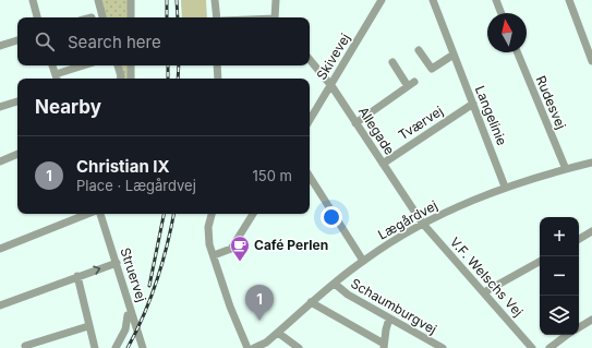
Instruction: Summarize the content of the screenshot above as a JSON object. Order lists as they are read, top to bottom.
{
  "streets": {
    "street": [
      "Skivevej",
      "Rudesvej",
      "Langelinie",
      "Tværvej",
      "Allegade",
      "Lægårdvej",
      "Struervej",
      "V.F. Welschs Vej",
      "Schaumburgvej"
    ]
  },
  "crossings": [
    ["Skivevej", "Allegade"],
    ["Rudesvej", "Lægårdvej"],
    ["Langelinie", "Tværvej"],
    ["Langelinie", "Lægårdvej"],
    ["Tværvej", "Allegade"],
    ["Allegade", "Lægårdvej"],
    ["Allegade", "V.F. Welschs Vej"],
    ["Lægårdvej", "V.F. Welschs Vej"],
    ["Lægårdvej", "Schaumburgvej"]
  ],
  "places": {
    "cafe": ["Café Perlen"]
  },
  "north": "top",
  "page": {
    "search": "Search here",
    "heading": "Nearby",
    "list": [
      {
        "mark": "1",
        "name": "Christian IX",
        "note": "Place · Lægårdvej",
        "value": "150 m"
      }
    ],
    "map_buttons": ["+", "−"],
    "pins": "1"
  }
}
